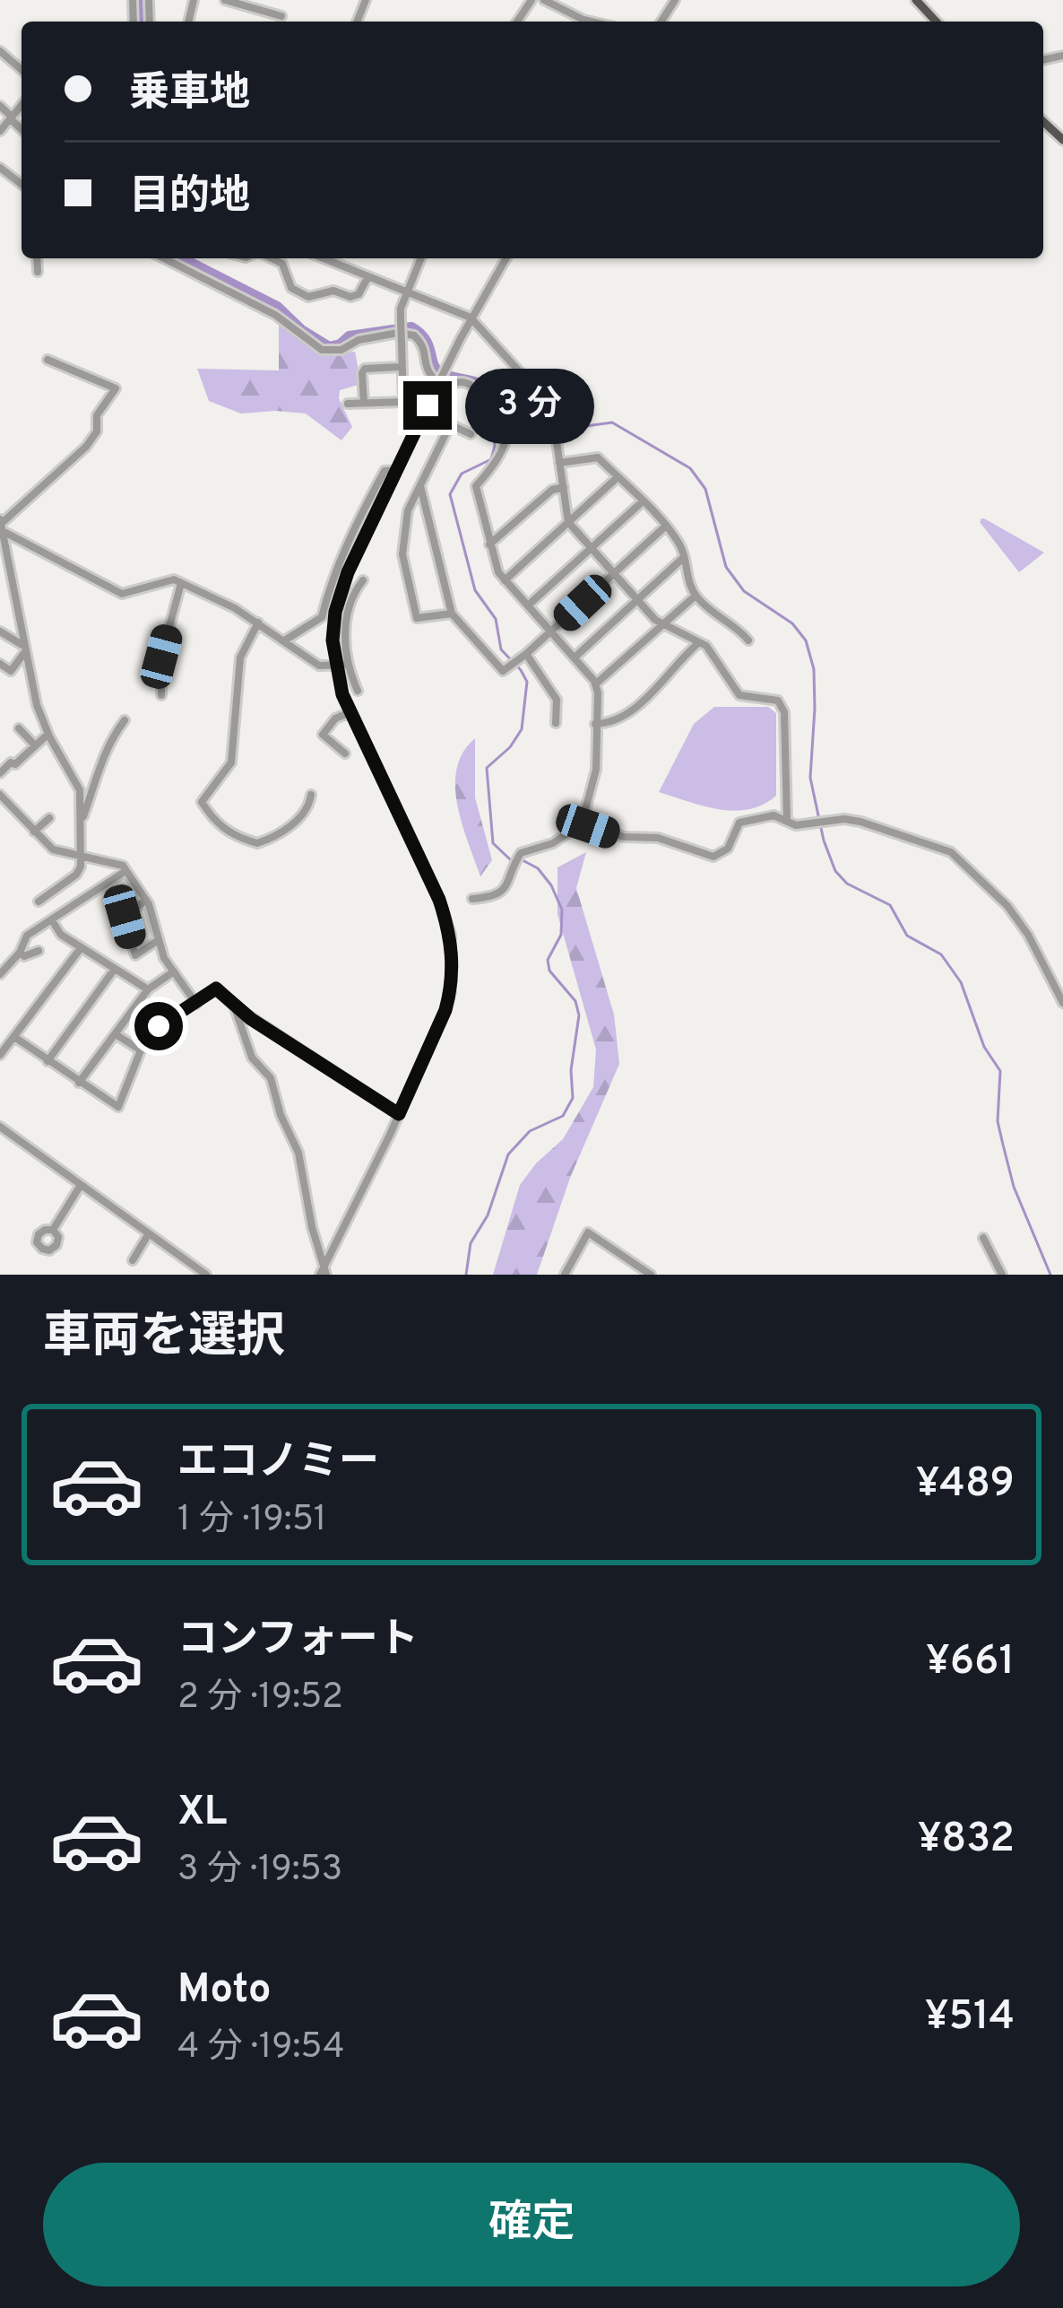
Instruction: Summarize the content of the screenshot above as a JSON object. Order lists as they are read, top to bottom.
{
  "page": {
    "banner": ["乗車地", "目的地"],
    "bubble": "3 分",
    "heading": "車両を選択",
    "list": [
      {
        "name": "エコノミー",
        "note": "1 分 · 19:51",
        "value": "¥489"
      },
      {
        "name": "コンフォート",
        "note": "2 分 · 19:52",
        "value": "¥661"
      },
      {
        "name": "XL",
        "note": "3 分 · 19:53",
        "value": "¥832"
      },
      {
        "name": "Moto",
        "note": "4 分 · 19:54",
        "value": "¥514"
      }
    ],
    "buttons": "確定"
  }
}
